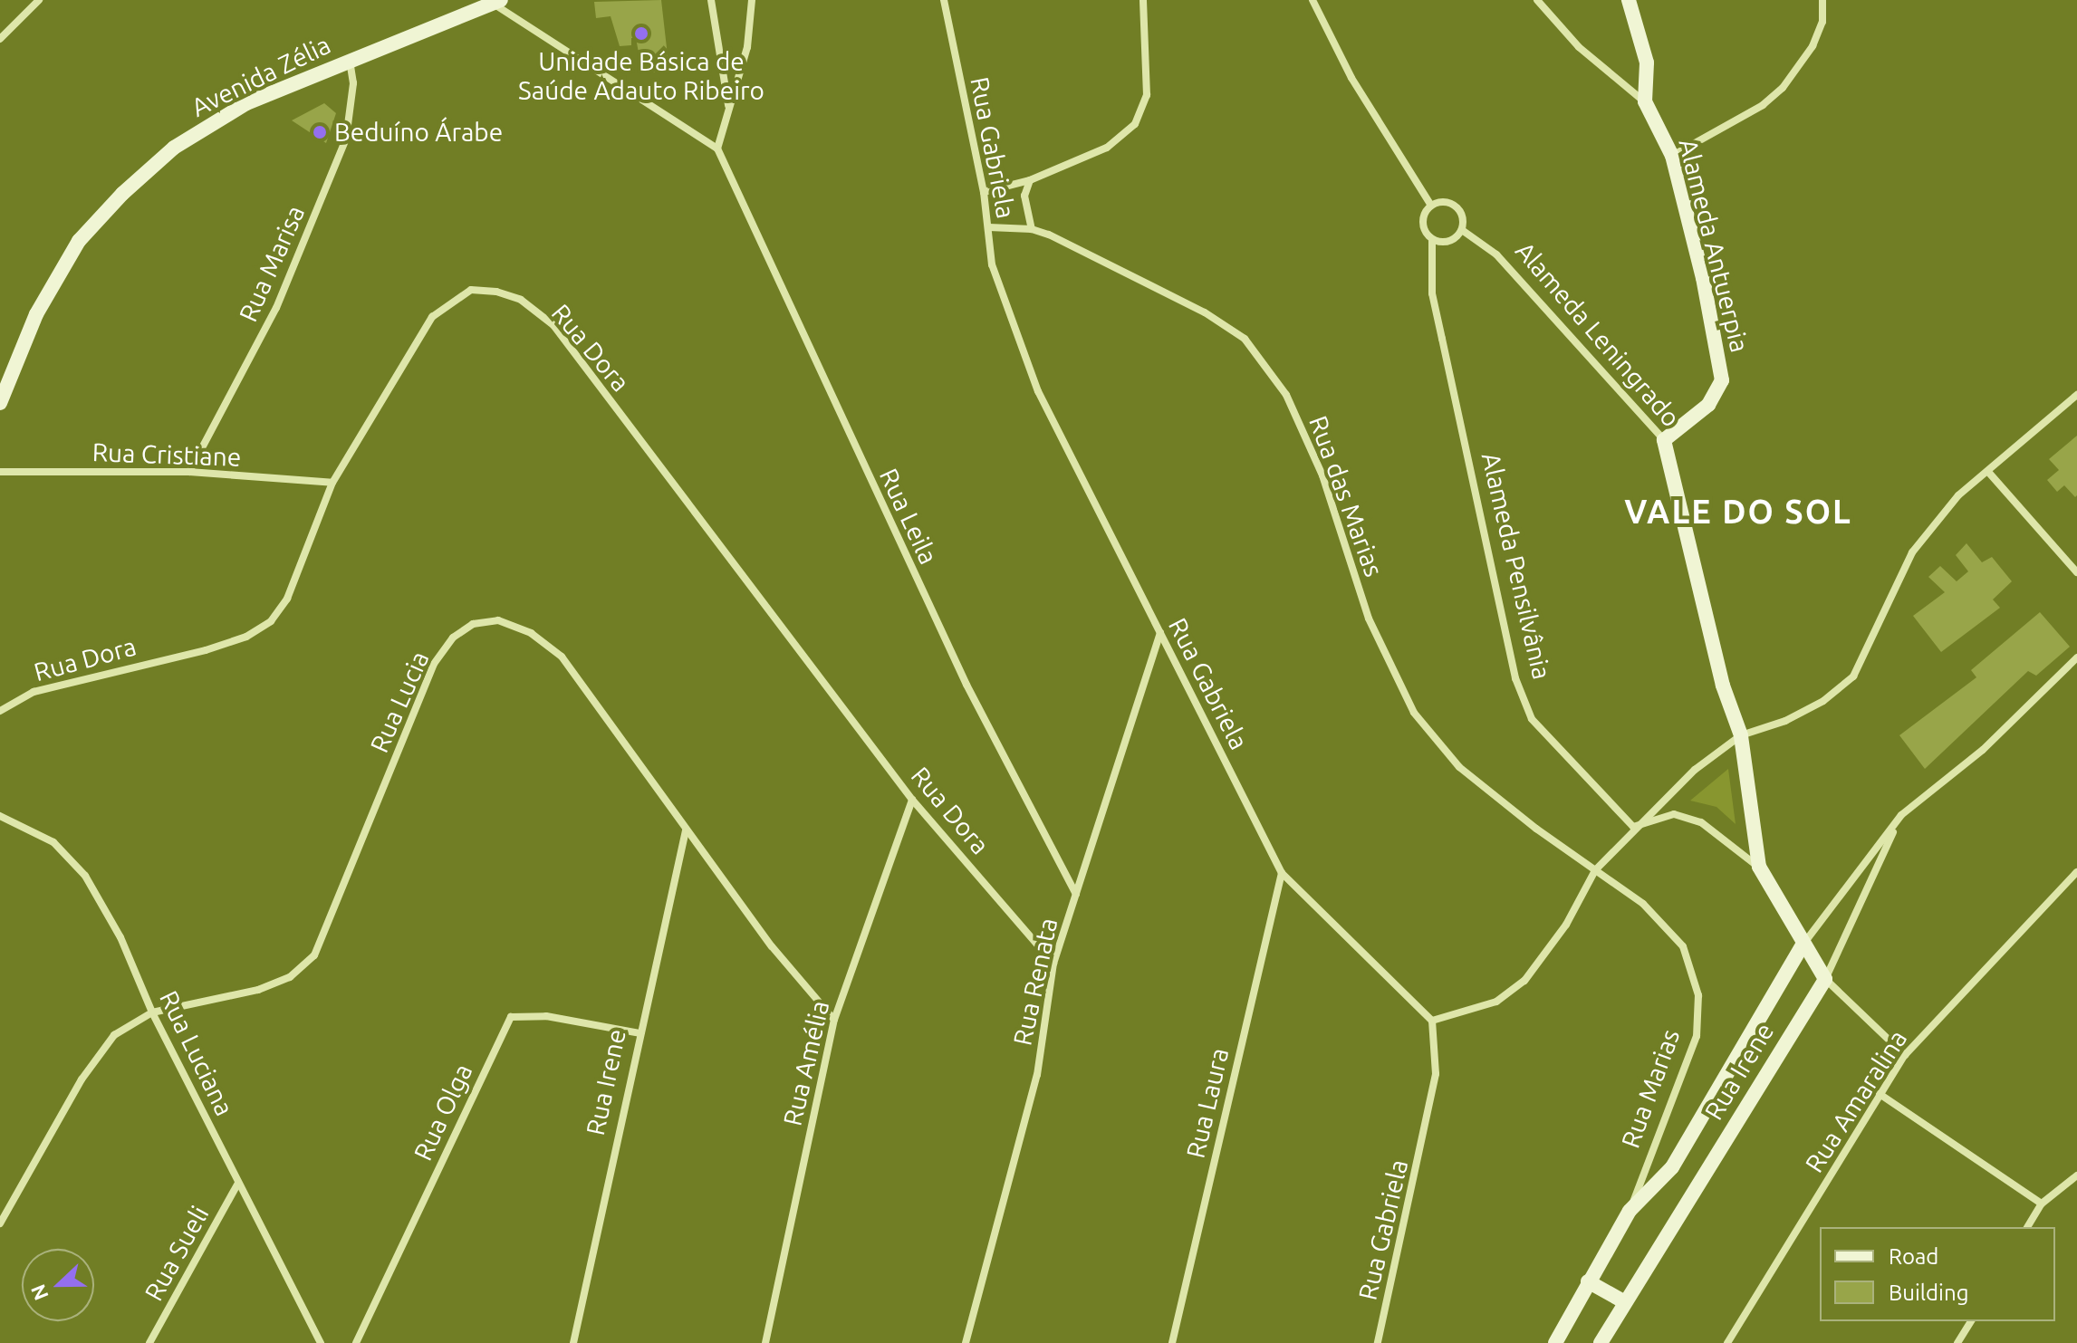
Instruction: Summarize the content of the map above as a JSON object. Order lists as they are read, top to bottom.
{
  "streets": {
    "street": [
      "Avenida Zélia",
      "Rua Gabriela",
      "Alameda Antuerpia",
      "Rua Marisa",
      "Alameda Leningrado",
      "Rua Dora",
      "Rua Cristiane",
      "Rua das Marias",
      "Rua Leila",
      "Alameda Pensilvânia",
      "Rua Lucia",
      "Rua Renata",
      "Rua Luciana",
      "Rua Amélia",
      "Rua Irene",
      "Rua Marias",
      "Rua Amaralina",
      "Rua Laura",
      "Rua Olga",
      "Rua Sueli"
    ]
  },
  "crossings": [
    ["Avenida Zélia", "Rua Marisa"],
    ["Rua Gabriela", "Rua das Marias"],
    ["Rua Gabriela", "Rua Renata"],
    ["Rua Gabriela", "Rua Laura"],
    ["Alameda Antuerpia", "Alameda Leningrado"],
    ["Rua Marisa", "Rua Cristiane"],
    ["Alameda Leningrado", "Alameda Pensilvânia"],
    ["Rua Dora", "Rua Cristiane"],
    ["Rua Dora", "Rua Renata"],
    ["Rua Dora", "Rua Amélia"],
    ["Rua das Marias", "Rua Marias"],
    ["Rua Leila", "Rua Renata"],
    ["Rua Lucia", "Rua Luciana"],
    ["Rua Lucia", "Rua Amélia"],
    ["Rua Lucia", "Rua Irene"],
    ["Rua Luciana", "Rua Sueli"],
    ["Rua Irene", "Rua Marias"],
    ["Rua Irene", "Rua Olga"]
  ],
  "districts": ["VALE DO SOL"],
  "places": ["Unidade Básica de Saúde Adauto Ribeiro", "Beduíno Árabe"],
  "legend": ["Road", "Building"],
  "north": "left"
}
